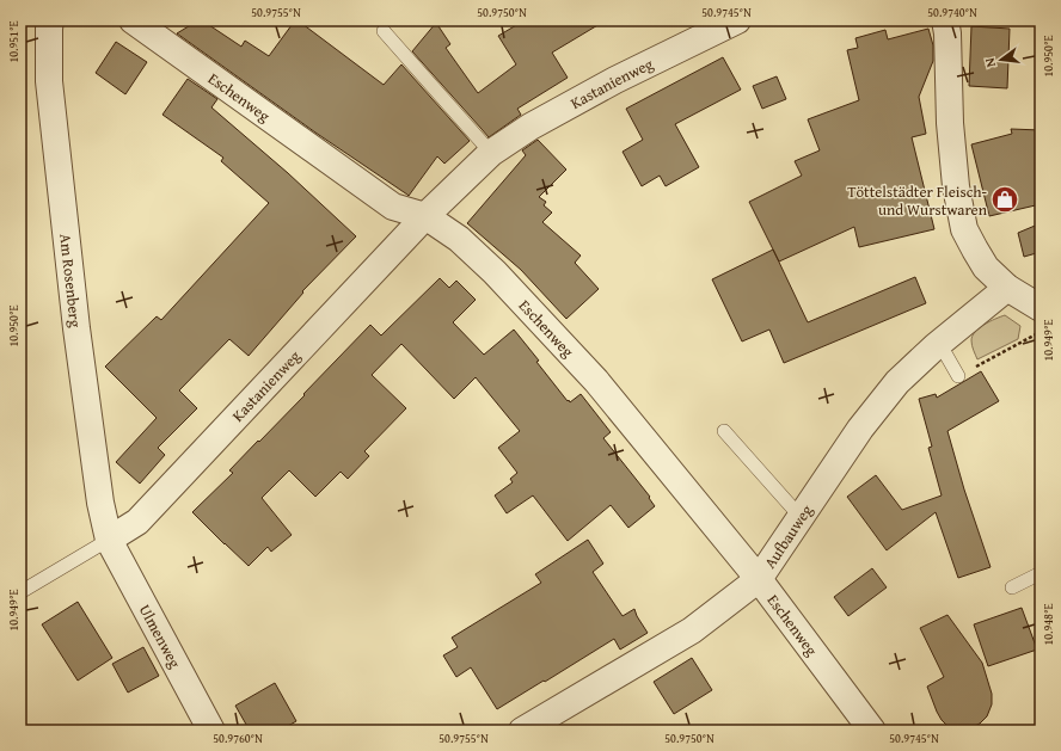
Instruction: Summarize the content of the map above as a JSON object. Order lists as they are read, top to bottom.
{
  "streets": {
    "street": [
      "Kastanienweg",
      "Eschenweg",
      "Am Rosenberg",
      "Aufbauweg",
      "Ulmenweg"
    ]
  },
  "crossings": [
    ["Kastanienweg", "Eschenweg"],
    ["Kastanienweg", "Am Rosenberg"],
    ["Kastanienweg", "Ulmenweg"],
    ["Eschenweg", "Aufbauweg"],
    ["Am Rosenberg", "Ulmenweg"]
  ],
  "places": {
    "shop": ["Töttelstädter Fleisch- und Wurstwaren"]
  },
  "north": "left",
  "coordinates": [
    "50.9755°N",
    "50.9750°N",
    "50.9745°N",
    "50.9740°N",
    "10.951°E",
    "10.950°E",
    "10.949°E",
    "10.948°E",
    "50.9760°N"
  ]
}
